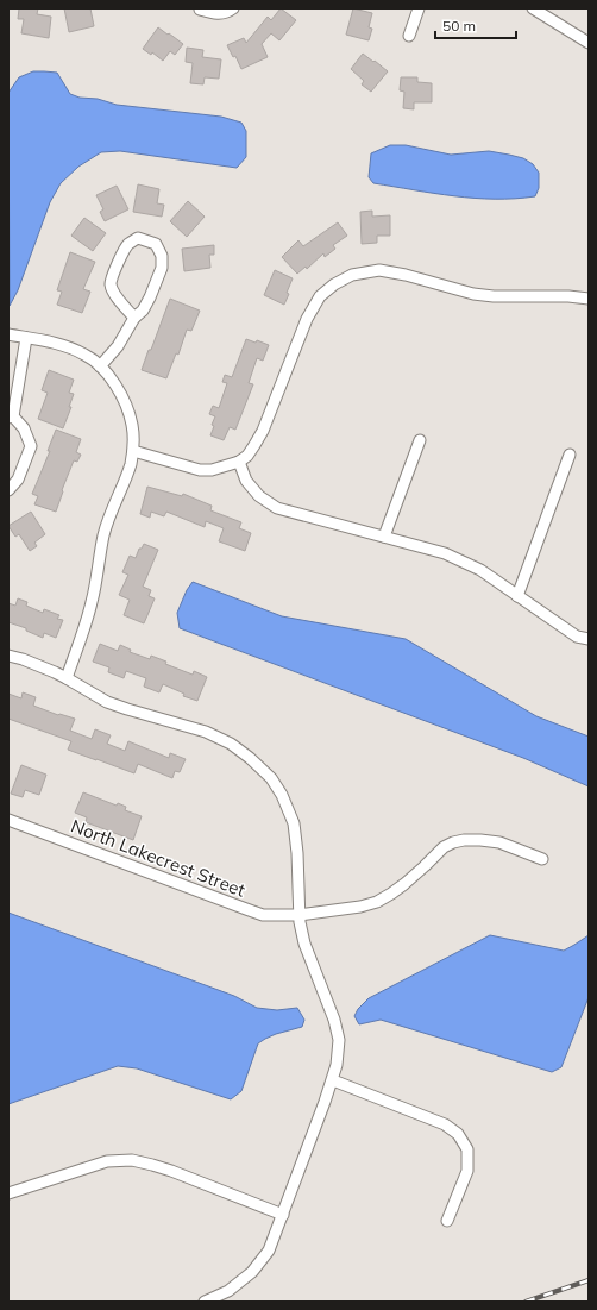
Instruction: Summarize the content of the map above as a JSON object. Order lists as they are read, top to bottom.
{
  "streets": {
    "street": ["North Lakecrest Street"]
  },
  "scale_bar": "50 m"
}
